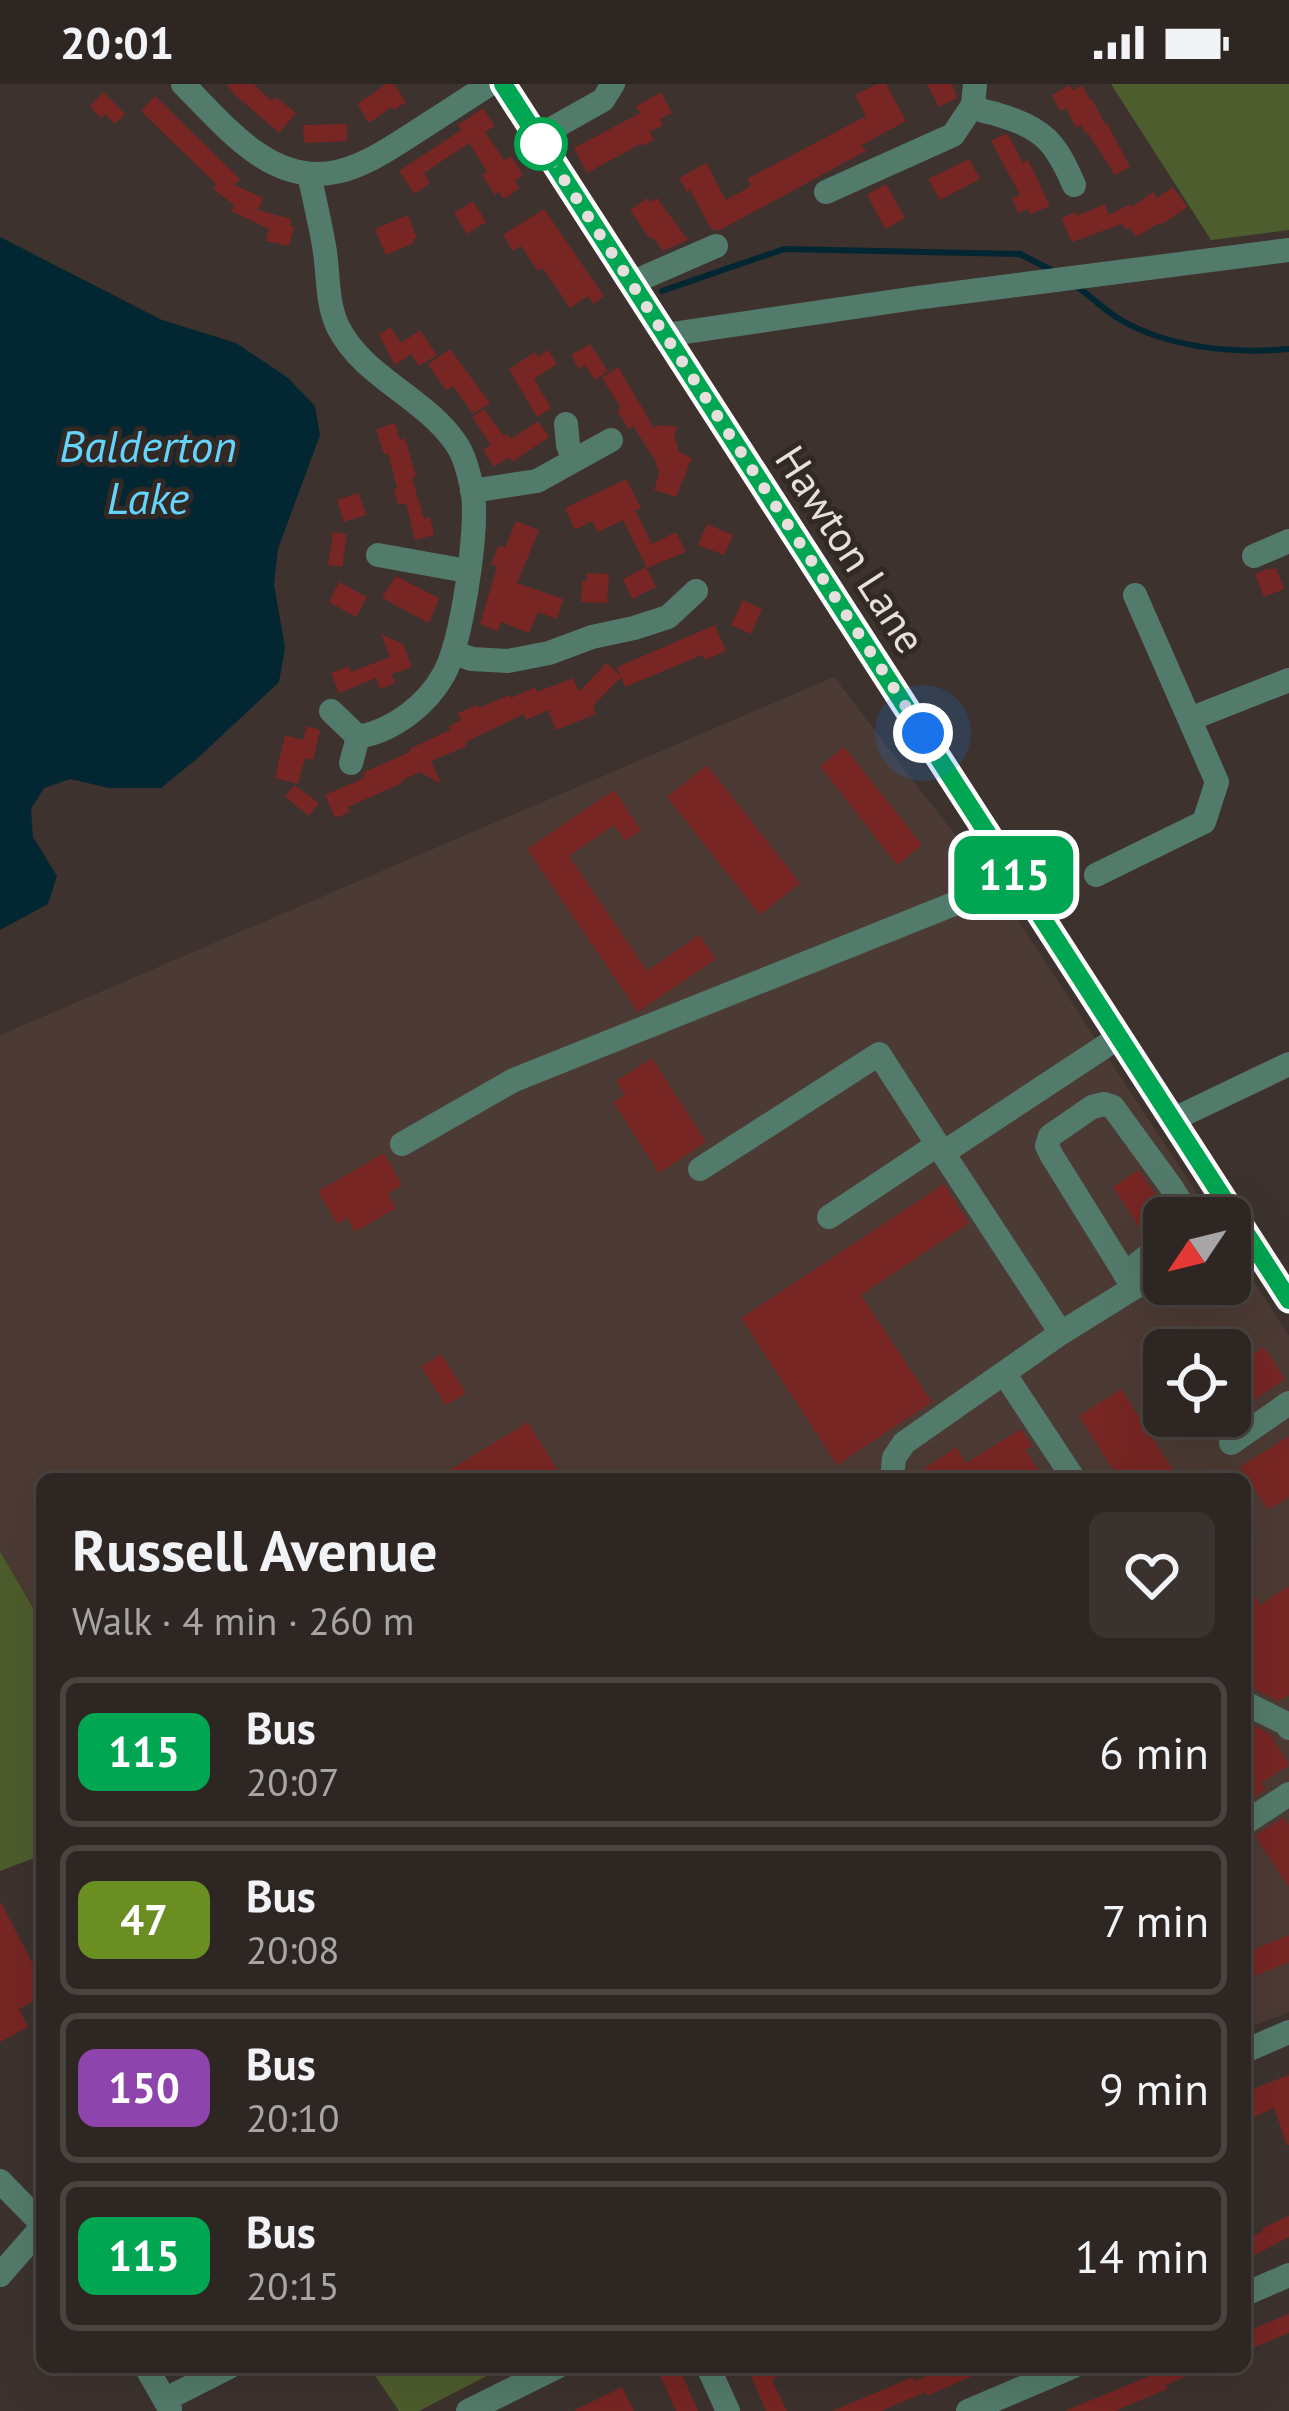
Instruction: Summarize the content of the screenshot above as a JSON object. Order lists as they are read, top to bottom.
{
  "streets": {
    "street": ["Hawton Lane"]
  },
  "water": ["Balderton Lake"],
  "lines": ["bus line 115"],
  "north": "bottom left",
  "page": {
    "status": "20:01",
    "on_map": "115",
    "heading": ["Russell Avenue", "Walk · 4 min · 260 m"],
    "list": [
      {
        "mark": "115",
        "name": "Bus",
        "note": "20:07",
        "value": "6 min"
      },
      {
        "mark": "47",
        "name": "Bus",
        "note": "20:08",
        "value": "7 min"
      },
      {
        "mark": "150",
        "name": "Bus",
        "note": "20:10",
        "value": "9 min"
      },
      {
        "mark": "115",
        "name": "Bus",
        "note": "20:15",
        "value": "14 min"
      }
    ]
  }
}
